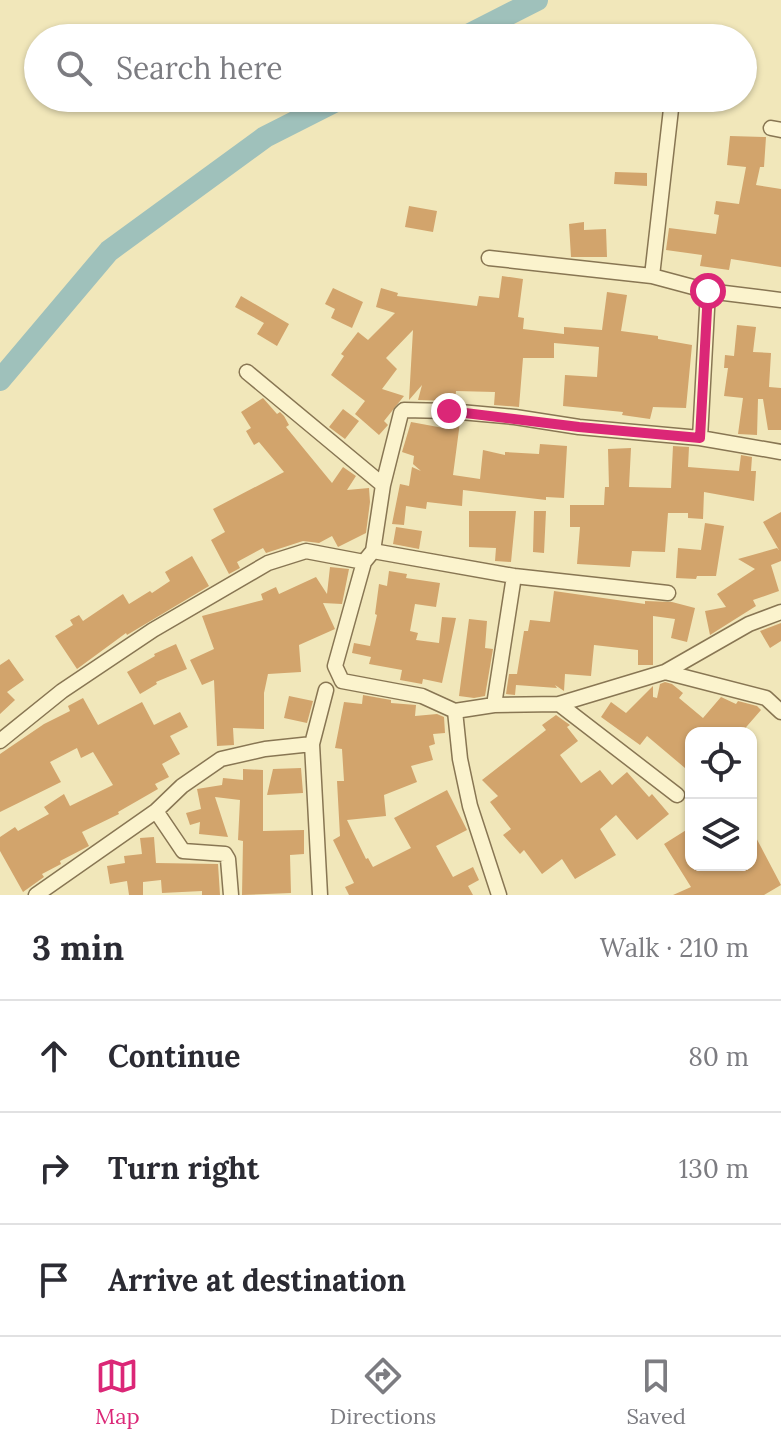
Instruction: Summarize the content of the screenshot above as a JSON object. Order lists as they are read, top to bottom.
{
  "page": {
    "search": "Search here",
    "heading": ["3 min", "Walk · 210 m"],
    "list": [
      ["Continue", "80 m"],
      ["Turn right", "130 m"],
      "Arrive at destination"
    ],
    "nav": ["Map", "Directions", "Saved"]
  }
}
